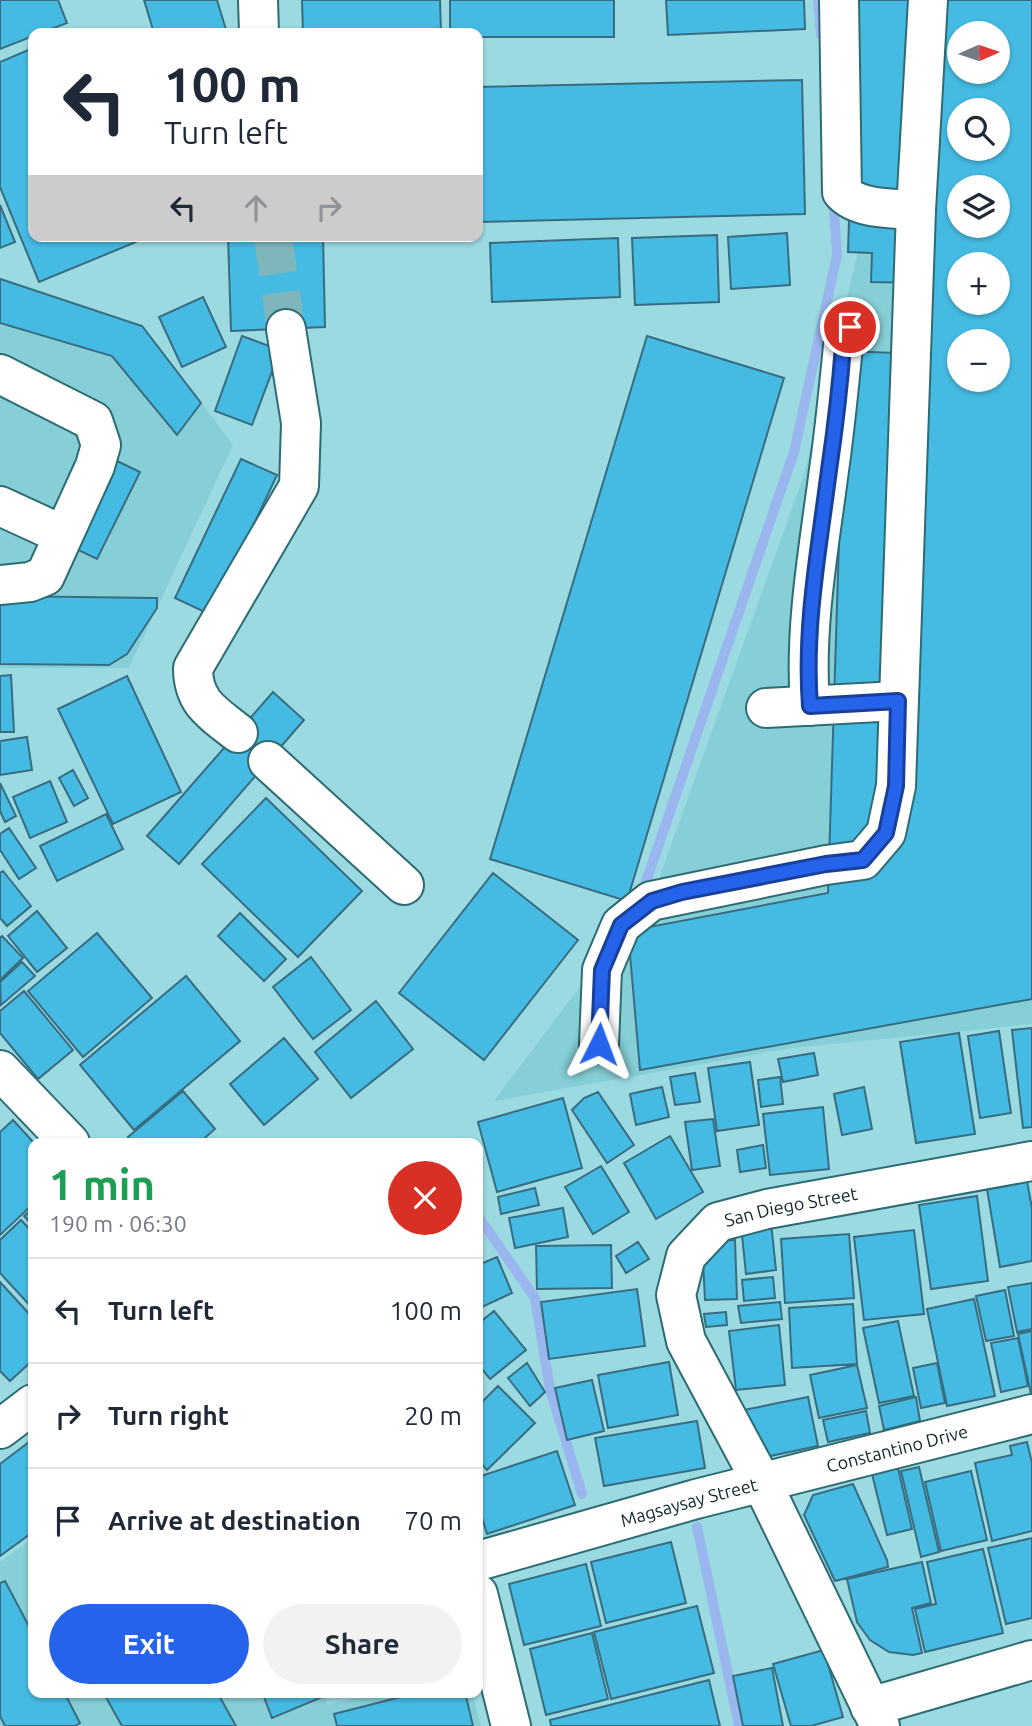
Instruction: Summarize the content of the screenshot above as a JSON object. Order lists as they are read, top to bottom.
{
  "streets": {
    "street": ["San Diego Street", "Constantino Drive", "Magsaysay Street"]
  },
  "crossings": [
    ["San Diego Street", "Constantino Drive"],
    ["San Diego Street", "Magsaysay Street"],
    ["Constantino Drive", "Magsaysay Street"]
  ],
  "north": "right",
  "page": {
    "map_buttons": ["+", "−"],
    "turn": ["100 m", "Turn left"],
    "heading": ["1 min", "190 m · 06:30"],
    "list": [
      {
        "name": "Turn left",
        "value": "100 m"
      },
      {
        "name": "Turn right",
        "value": "20 m"
      },
      {
        "name": "Arrive at destination",
        "value": "70 m"
      }
    ],
    "buttons": ["Exit", "Share"]
  }
}
